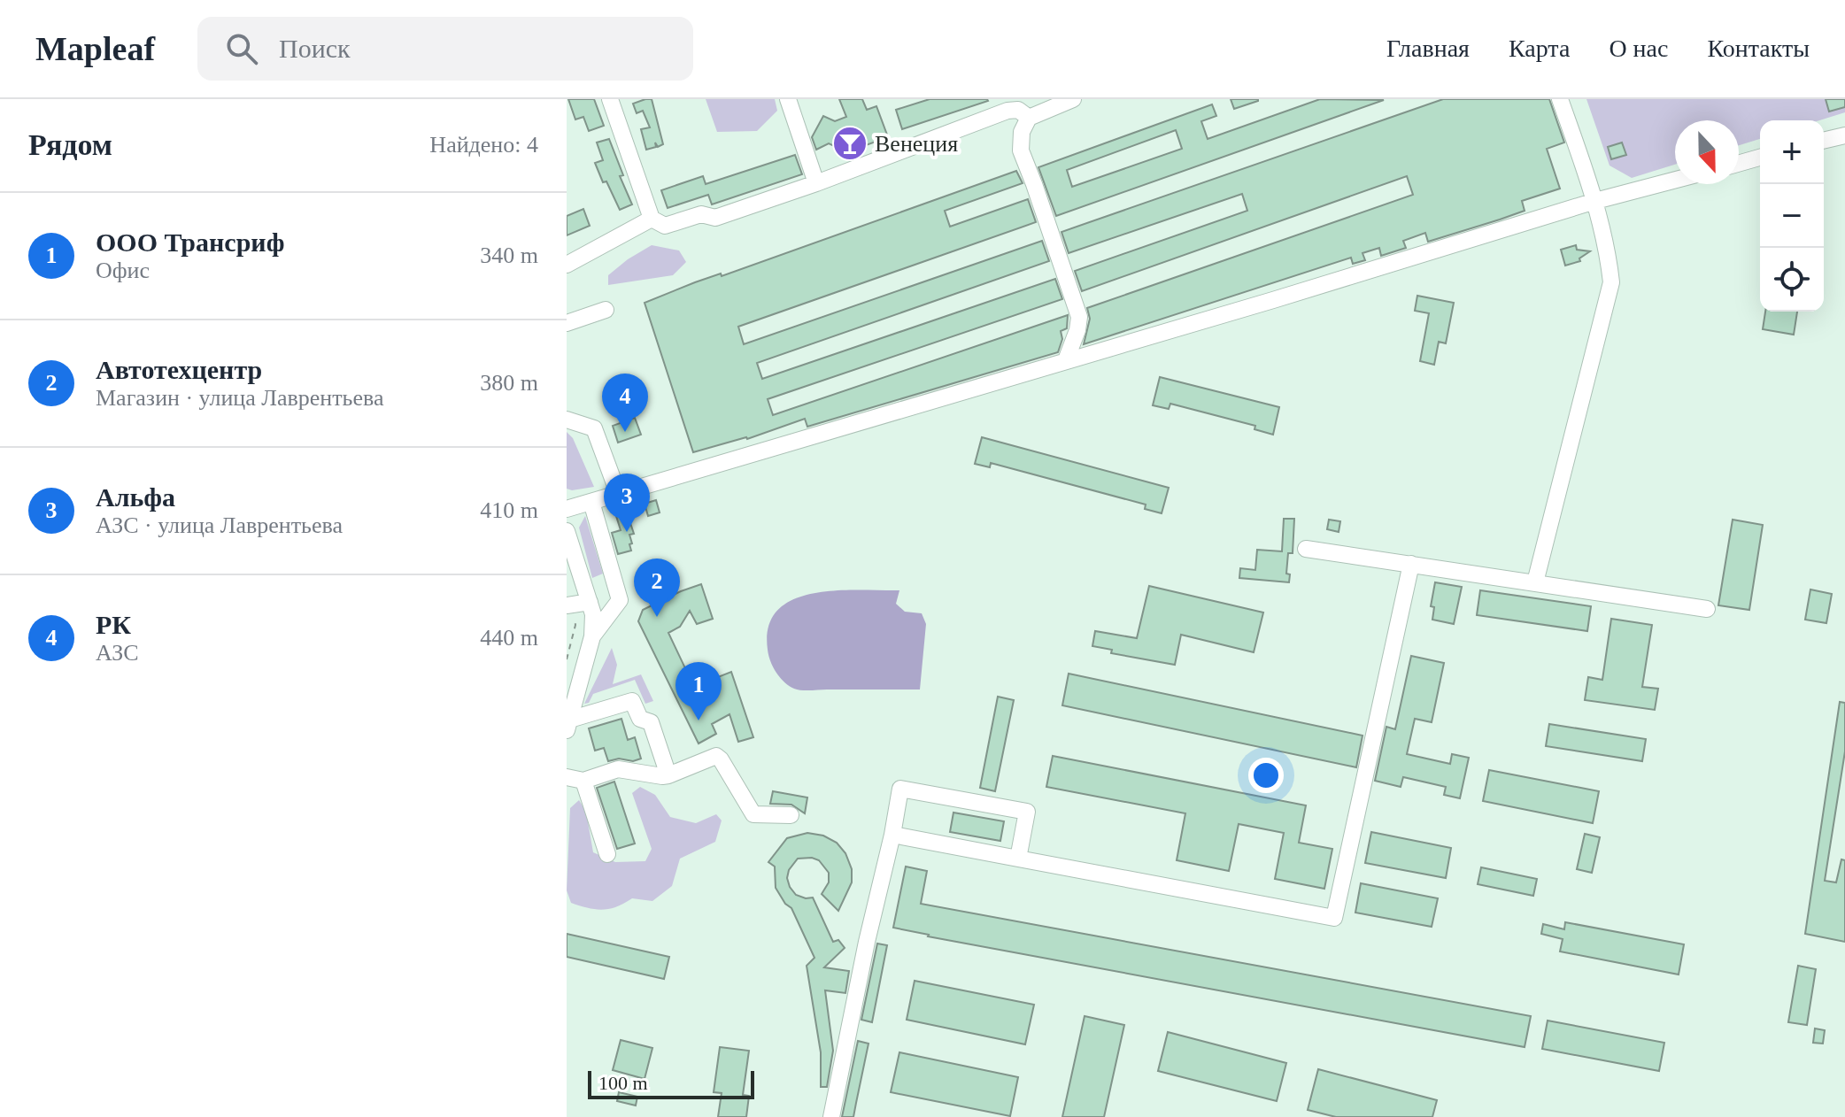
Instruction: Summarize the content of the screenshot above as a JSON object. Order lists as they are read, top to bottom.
{
  "places": {
    "bar": ["Венеция"]
  },
  "scale_bar": "100 m",
  "north": "bottom",
  "page": {
    "header": "Mapleaf",
    "search": "Поиск",
    "nav": [
      "Главная",
      "Карта",
      "О нас",
      "Контакты"
    ],
    "heading": ["Рядом", "Найдено: 4"],
    "map_buttons": ["+", "−"],
    "list": [
      {
        "mark": "1",
        "name": "ООО Трансриф",
        "note": "Офис",
        "value": "340 m"
      },
      {
        "mark": "2",
        "name": "Автотехцентр",
        "note": "Магазин · улица Лаврентьева",
        "value": "380 m"
      },
      {
        "mark": "3",
        "name": "Альфа",
        "note": "АЗС · улица Лаврентьева",
        "value": "410 m"
      },
      {
        "mark": "4",
        "name": "РК",
        "note": "АЗС",
        "value": "440 m"
      }
    ],
    "pins": [
      "4",
      "3",
      "2",
      "1"
    ],
    "scale": "100 m"
  }
}
